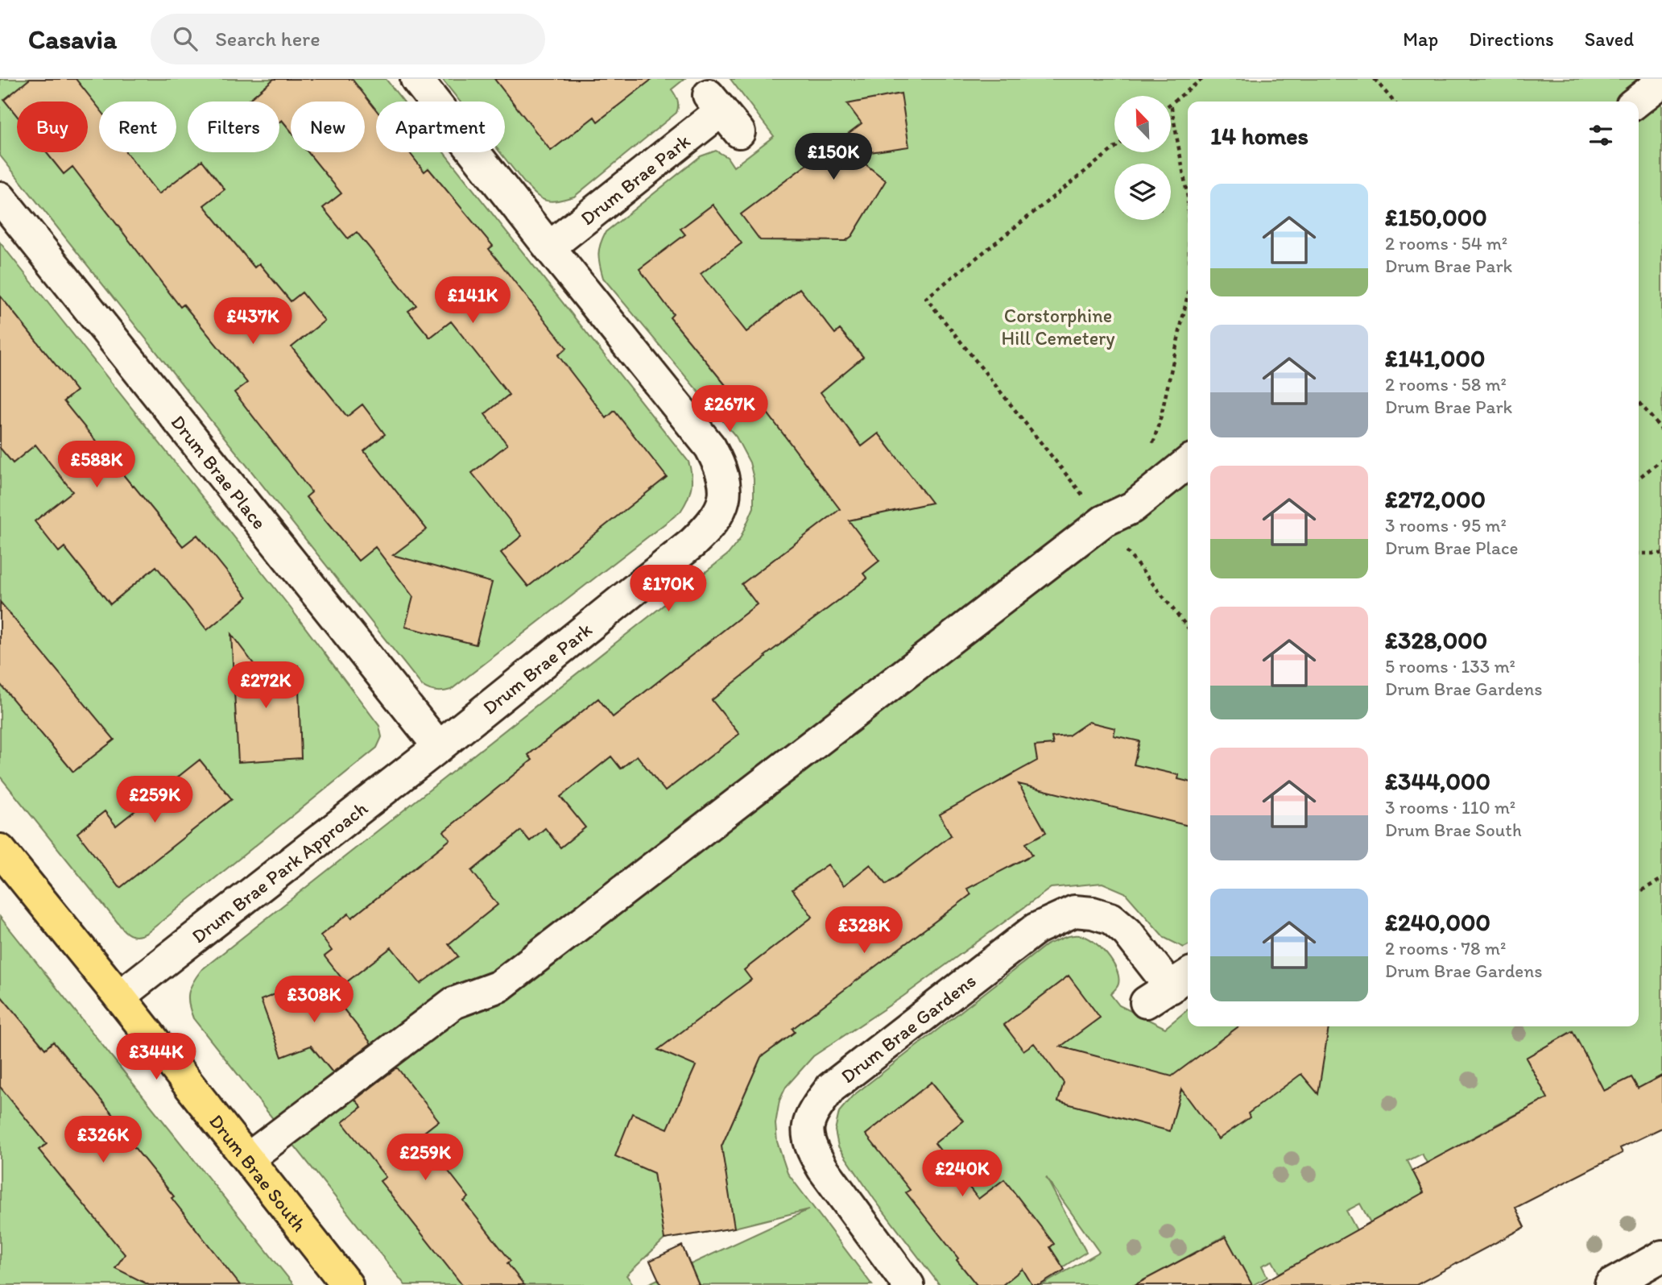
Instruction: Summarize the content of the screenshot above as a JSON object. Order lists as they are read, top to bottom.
{
  "streets": {
    "main road": ["Drum Brae South"],
    "street": [
      "Drum Brae Park",
      "Drum Brae Place",
      "Drum Brae Park Approach",
      "Drum Brae Gardens"
    ]
  },
  "crossings": [
    ["Drum Brae Park", "Drum Brae Place"],
    ["Drum Brae Park", "Drum Brae Park Approach"],
    ["Drum Brae Place", "Drum Brae Park Approach"],
    ["Drum Brae Park Approach", "Drum Brae South"]
  ],
  "parks": ["Corstorphine Hill Cemetery"],
  "north": "top left",
  "page": {
    "header": "Casavia",
    "search": "Search here",
    "nav": ["Map", "Directions", "Saved"],
    "chip": [
      "Buy",
      "Rent",
      "Filters",
      "New",
      "Apartment"
    ],
    "heading": "14 homes",
    "price": [
      "£150K",
      "£141K",
      "£437K",
      "£267K",
      "£588K",
      "£170K",
      "£272K",
      "£259K",
      "£328K",
      "£308K",
      "£344K",
      "£326K",
      "£259K",
      "£240K"
    ],
    "list": [
      {
        "name": "£150,000",
        "note": "2 rooms · 54 m² · Drum Brae Park"
      },
      {
        "name": "£141,000",
        "note": "2 rooms · 58 m² · Drum Brae Park"
      },
      {
        "name": "£272,000",
        "note": "3 rooms · 95 m² · Drum Brae Place"
      },
      {
        "name": "£328,000",
        "note": "5 rooms · 133 m² · Drum Brae Gardens"
      },
      {
        "name": "£344,000",
        "note": "3 rooms · 110 m² · Drum Brae South"
      },
      {
        "name": "£240,000",
        "note": "2 rooms · 78 m² · Drum Brae Gardens"
      }
    ]
  }
}
